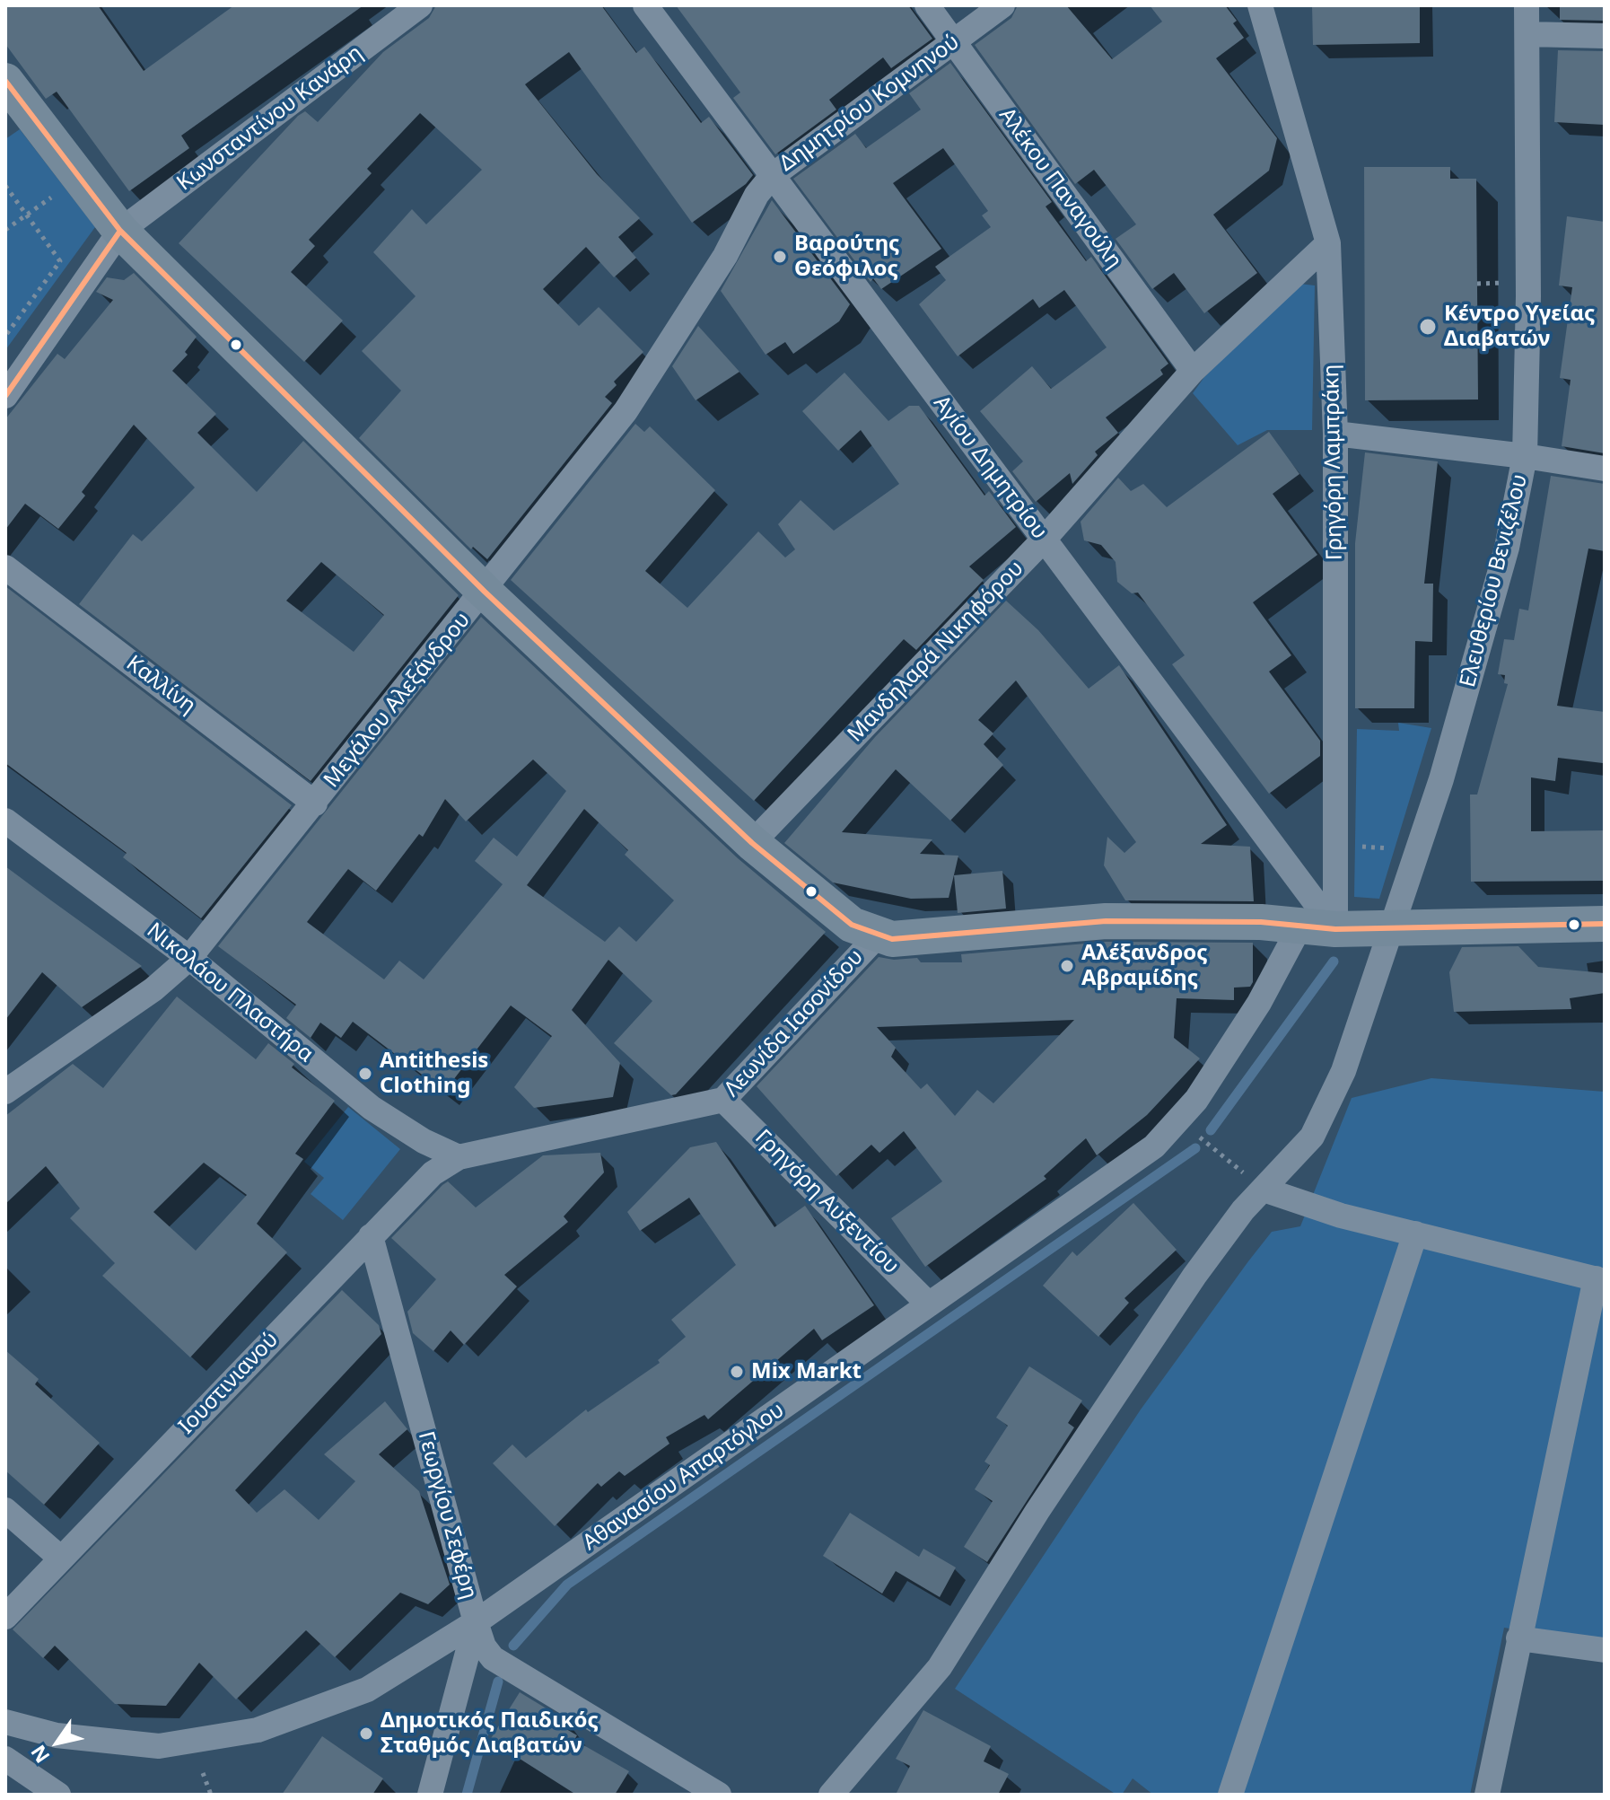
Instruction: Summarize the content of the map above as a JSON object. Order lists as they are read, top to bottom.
{
  "streets": {
    "main road": ["Λεωνίδα Ιασονίδου"],
    "street": [
      "Δημητρίου Κομνηνού",
      "Κωνσταντίνου Κανάρη",
      "Αλέκου Παναγούλη",
      "Γρηγόρη Λαμπράκη",
      "Αγίου Δημητρίου",
      "Ελευθερίου Βενιζέλου",
      "Μανδηλαρά Νικηφόρου",
      "Καλλίνη",
      "Μεγάλου Αλεξάνδρου",
      "Νικολάου Πλαστήρα",
      "Γρηγόρη Αυξεντίου",
      "Ιουστινιανού",
      "Αθανασίου Απαρτόγλου",
      "Γεωργίου Σεφέρη"
    ]
  },
  "crossings": [
    ["Δημητρίου Κομνηνού", "Αλέκου Παναγούλη"],
    ["Δημητρίου Κομνηνού", "Αγίου Δημητρίου"],
    ["Δημητρίου Κομνηνού", "Μεγάλου Αλεξάνδρου"],
    ["Αλέκου Παναγούλη", "Μανδηλαρά Νικηφόρου"],
    ["Γρηγόρη Λαμπράκη", "Αγίου Δημητρίου"],
    ["Γρηγόρη Λαμπράκη", "Μανδηλαρά Νικηφόρου"],
    ["Γρηγόρη Λαμπράκη", "Λεωνίδα Ιασονίδου"],
    ["Αγίου Δημητρίου", "Μανδηλαρά Νικηφόρου"],
    ["Αγίου Δημητρίου", "Μεγάλου Αλεξάνδρου"],
    ["Αγίου Δημητρίου", "Λεωνίδα Ιασονίδου"],
    ["Ελευθερίου Βενιζέλου", "Λεωνίδα Ιασονίδου"],
    ["Καλλίνη", "Μεγάλου Αλεξάνδρου"],
    ["Μεγάλου Αλεξάνδρου", "Νικολάου Πλαστήρα"],
    ["Νικολάου Πλαστήρα", "Λεωνίδα Ιασονίδου"],
    ["Νικολάου Πλαστήρα", "Ιουστινιανού"],
    ["Λεωνίδα Ιασονίδου", "Γρηγόρη Αυξεντίου"],
    ["Λεωνίδα Ιασονίδου", "Ιουστινιανού"],
    ["Λεωνίδα Ιασονίδου", "Αθανασίου Απαρτόγλου"],
    ["Γρηγόρη Αυξεντίου", "Αθανασίου Απαρτόγλου"],
    ["Ιουστινιανού", "Γεωργίου Σεφέρη"],
    ["Αθανασίου Απαρτόγλου", "Γεωργίου Σεφέρη"]
  ],
  "places": [
    "Βαρούτης Θεόφιλος",
    "Κέντρο Υγείας Διαβατών",
    "Αλέξανδρος Αβραμίδης",
    "Antithesis Clothing",
    "Mix Markt",
    "Δημοτικός Παιδικός Σταθμός Διαβατών"
  ],
  "north": "bottom left"
}
